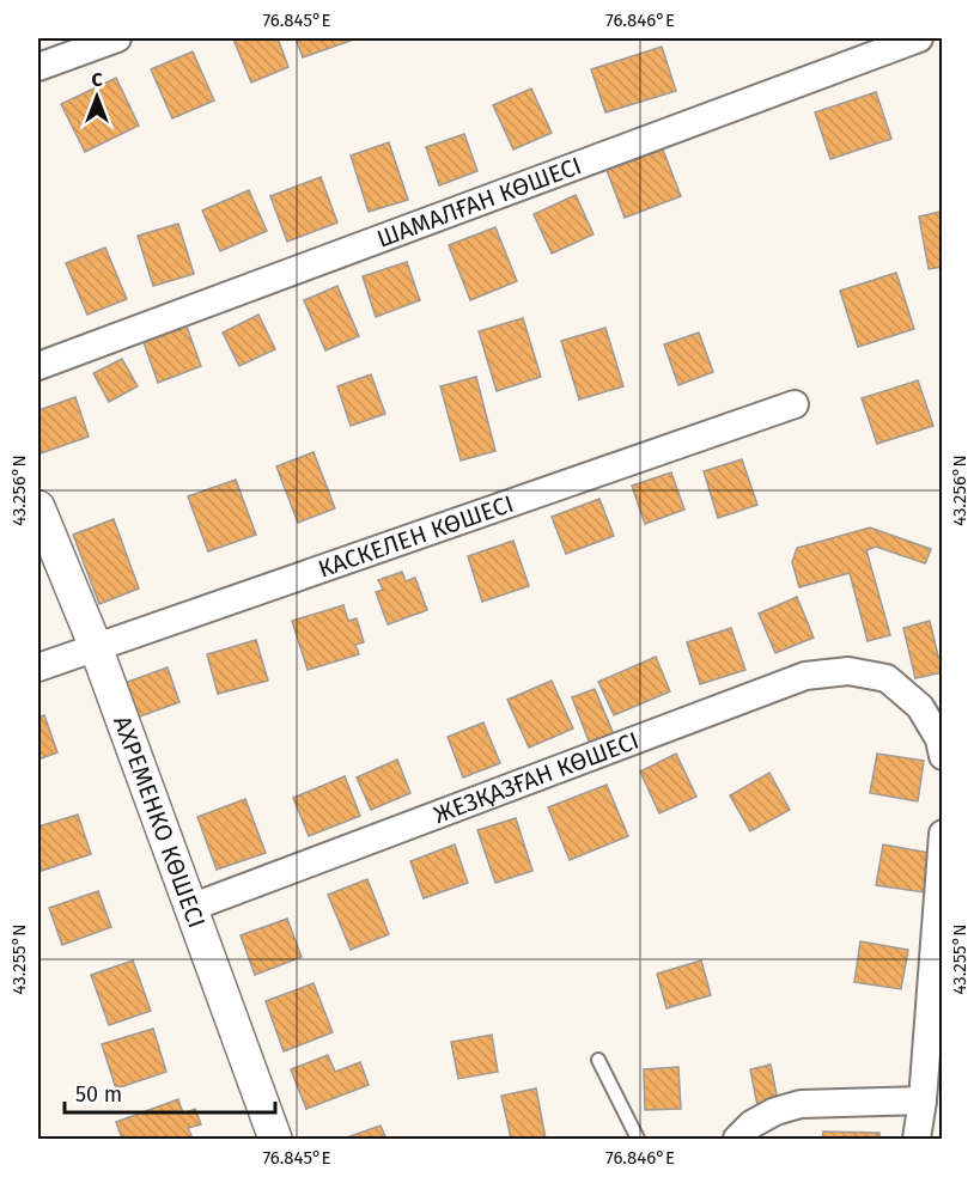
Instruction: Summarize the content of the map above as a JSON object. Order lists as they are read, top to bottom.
{
  "streets": {
    "street": [
      "ШАМАЛҒАН КӨШЕСІ",
      "КАСКЕЛЕН КӨШЕСІ",
      "ЖЕЗҚАЗҒАН КӨШЕСІ",
      "АХРЕМЕНКО КӨШЕСІ"
    ]
  },
  "crossings": [
    ["КАСКЕЛЕН КӨШЕСІ", "АХРЕМЕНКО КӨШЕСІ"],
    ["ЖЕЗҚАЗҒАН КӨШЕСІ", "АХРЕМЕНКО КӨШЕСІ"]
  ],
  "scale_bar": "50 m",
  "north": "top",
  "coordinates": [
    "76.845°E",
    "76.846°E",
    "43.256°N",
    "43.255°N"
  ]
}
